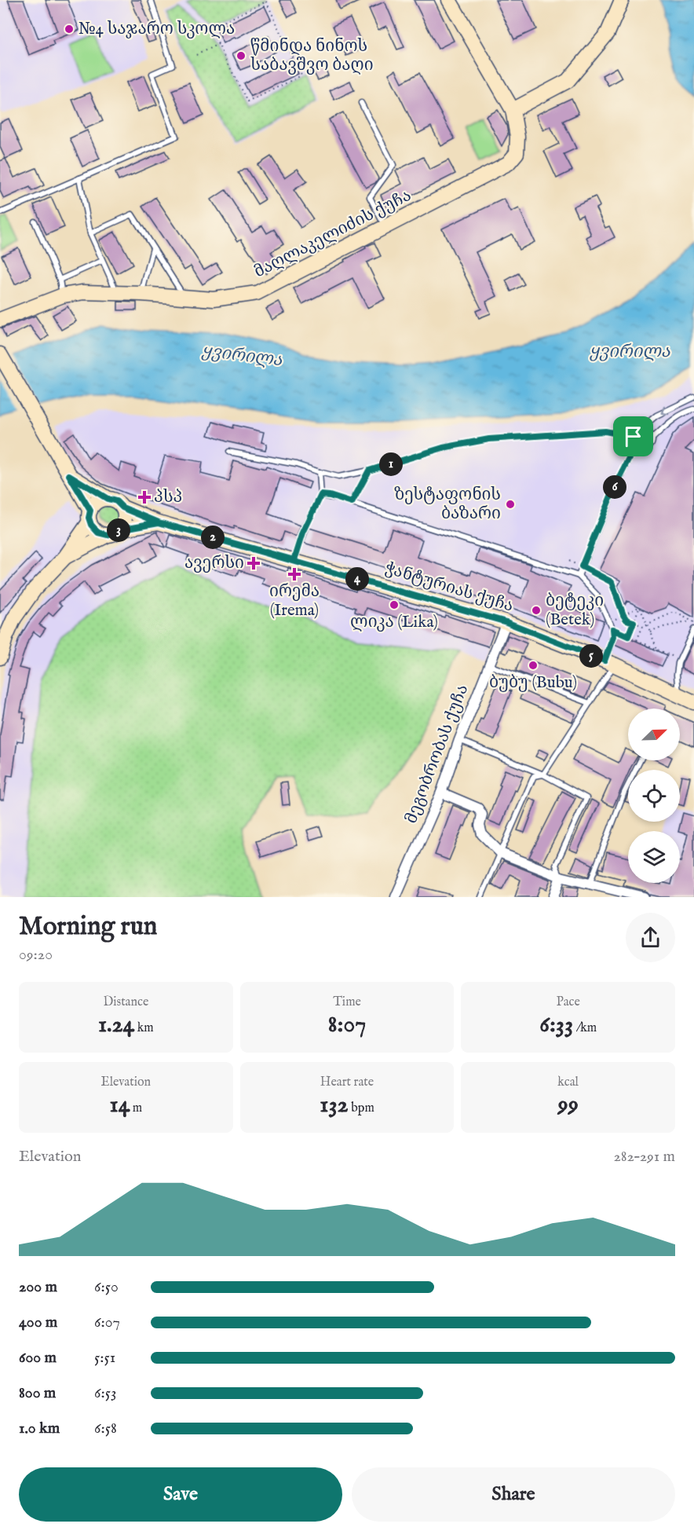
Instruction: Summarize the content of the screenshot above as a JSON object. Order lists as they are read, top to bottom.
{
  "streets": {
    "street": ["მაღლაკელიძის ქუჩა", "ჭანტურიას ქუჩა", "მეგობრობას ქუჩა"]
  },
  "crossings": [
    ["ჭანტურიას ქუჩა", "მეგობრობას ქუჩა"]
  ],
  "water": ["ყვირილა"],
  "places": {
    "other": [
      "№4 საჯარო სკოლა",
      "წმინდა ნინოს საბავშვო ბაღი",
      "ზესტაფონის ბაზარი",
      "ლიკა (Lika)",
      "ბეტეკი (Betek)",
      "ბუბუ (Bubu)"
    ],
    "health": ["პსპ", "ავერსი", "ირემა (Irema)"]
  },
  "north": "top right",
  "page": {
    "pins": [
      "1",
      "6",
      "3",
      "2",
      "4",
      "5"
    ],
    "heading": ["Morning run", "09:20"],
    "stats": [
      ["Distance", "1.24 km"],
      ["Time", "8:07"],
      ["Pace", "6:33 /km"],
      ["Elevation", "14 m"],
      ["Heart rate", "132 bpm"],
      ["kcal", "99"]
    ],
    "chart": ["Elevation", "282–291 m"],
    "list": [
      {
        "name": "200 m",
        "note": "6:50"
      },
      {
        "name": "400 m",
        "note": "6:07"
      },
      {
        "name": "600 m",
        "note": "5:51"
      },
      {
        "name": "800 m",
        "note": "6:53"
      },
      {
        "name": "1.0 km",
        "note": "6:58"
      }
    ],
    "buttons": ["Save", "Share"]
  }
}
